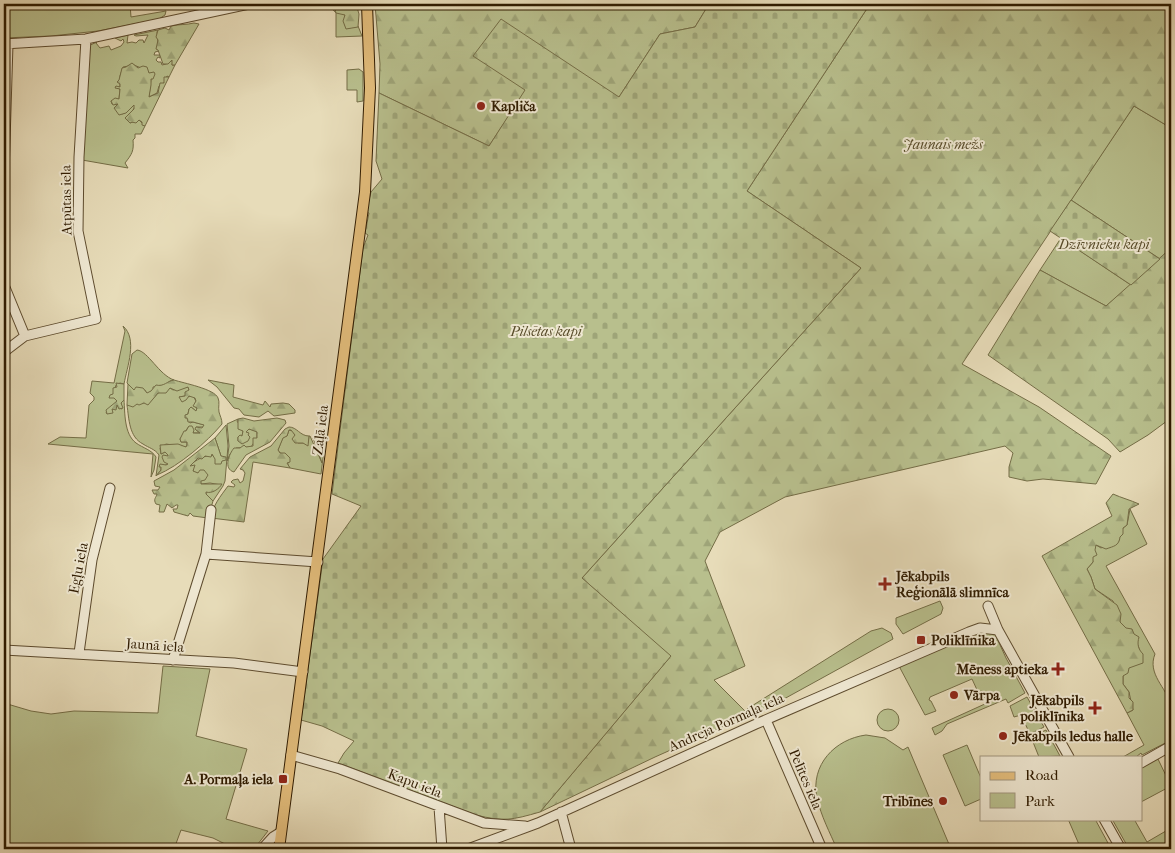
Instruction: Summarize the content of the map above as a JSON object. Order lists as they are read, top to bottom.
{
  "streets": {
    "main road": ["Zaļā iela"],
    "street": [
      "Atpūtas iela",
      "Egļu iela",
      "Jaunā iela",
      "Andreja Pormaļa iela",
      "Pelītes iela",
      "Kapu iela"
    ]
  },
  "crossings": [
    ["Zaļā iela", "Jaunā iela"],
    ["Zaļā iela", "Kapu iela"],
    ["Egļu iela", "Jaunā iela"],
    ["Andreja Pormaļa iela", "Pelītes iela"],
    ["Andreja Pormaļa iela", "Kapu iela"]
  ],
  "parks": ["Jaunais mežs", "Dzīvnieku kapi", "Pilsētas kapi"],
  "places": {
    "other": [
      "Kapliča",
      "Vārpa",
      "Jēkabpils ledus halle",
      "Tribīnes"
    ],
    "health": ["Jēkabpils Reģionālā slimnīca", "Mēness aptieka", "Jēkabpils poliklīnika"],
    "transit": ["Poliklīnika", "A. Pormaļa iela"]
  },
  "legend": ["Road", "Park"]
}
